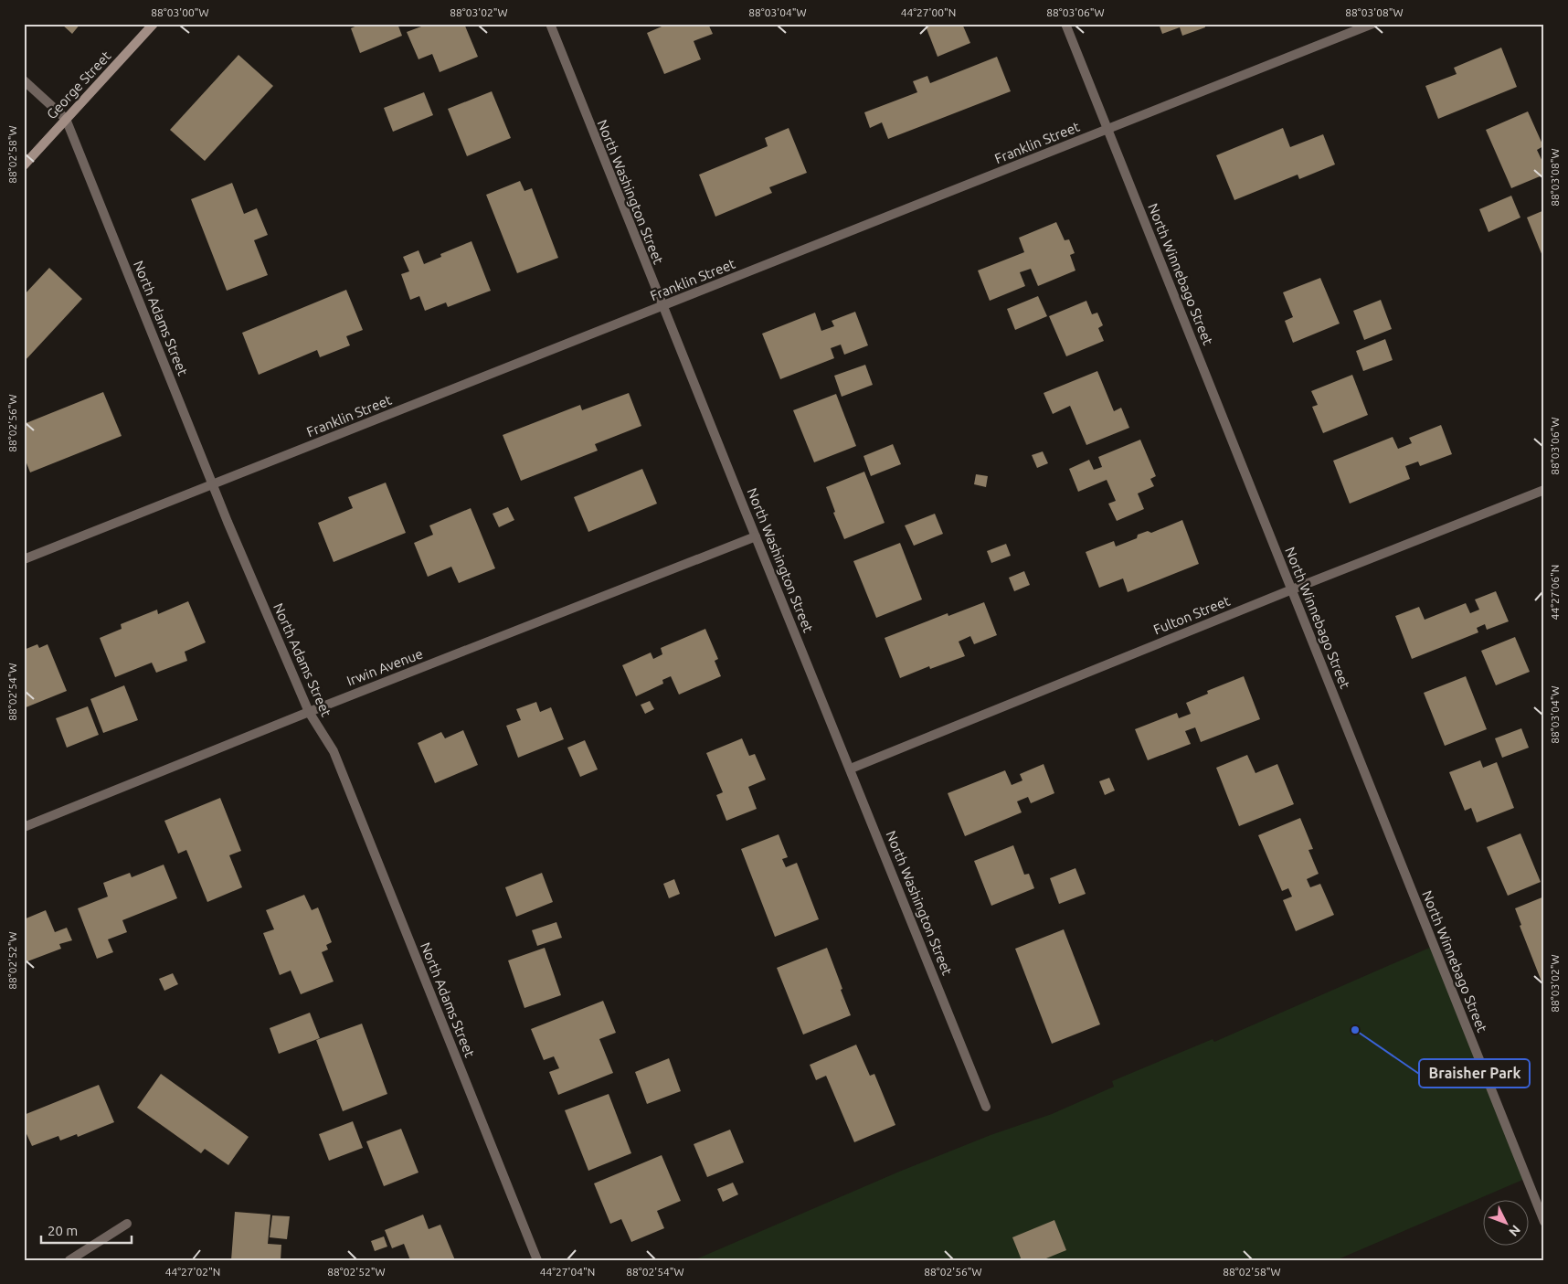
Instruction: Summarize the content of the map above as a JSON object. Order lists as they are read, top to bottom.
{
  "streets": {
    "main road": ["George Street"],
    "street": [
      "Franklin Street",
      "North Washington Street",
      "North Winnebago Street",
      "North Adams Street",
      "Fulton Street",
      "Irwin Avenue"
    ]
  },
  "crossings": [
    ["George Street", "North Adams Street"],
    ["Franklin Street", "North Washington Street"],
    ["Franklin Street", "North Winnebago Street"],
    ["Franklin Street", "North Adams Street"],
    ["North Washington Street", "Fulton Street"],
    ["North Washington Street", "Irwin Avenue"],
    ["North Winnebago Street", "Fulton Street"],
    ["North Adams Street", "Irwin Avenue"]
  ],
  "places": ["Braisher Park"],
  "scale_bar": "20 m",
  "north": "bottom right",
  "coordinates": [
    "88°03'00\"W",
    "88°03'02\"W",
    "88°03'04\"W",
    "44°27'00\"N",
    "88°03'06\"W",
    "88°03'08\"W",
    "88°02'58\"W",
    "88°02'56\"W",
    "44°27'06\"N",
    "88°02'54\"W",
    "88°02'52\"W",
    "44°27'02\"N",
    "44°27'04\"N"
  ]
}
